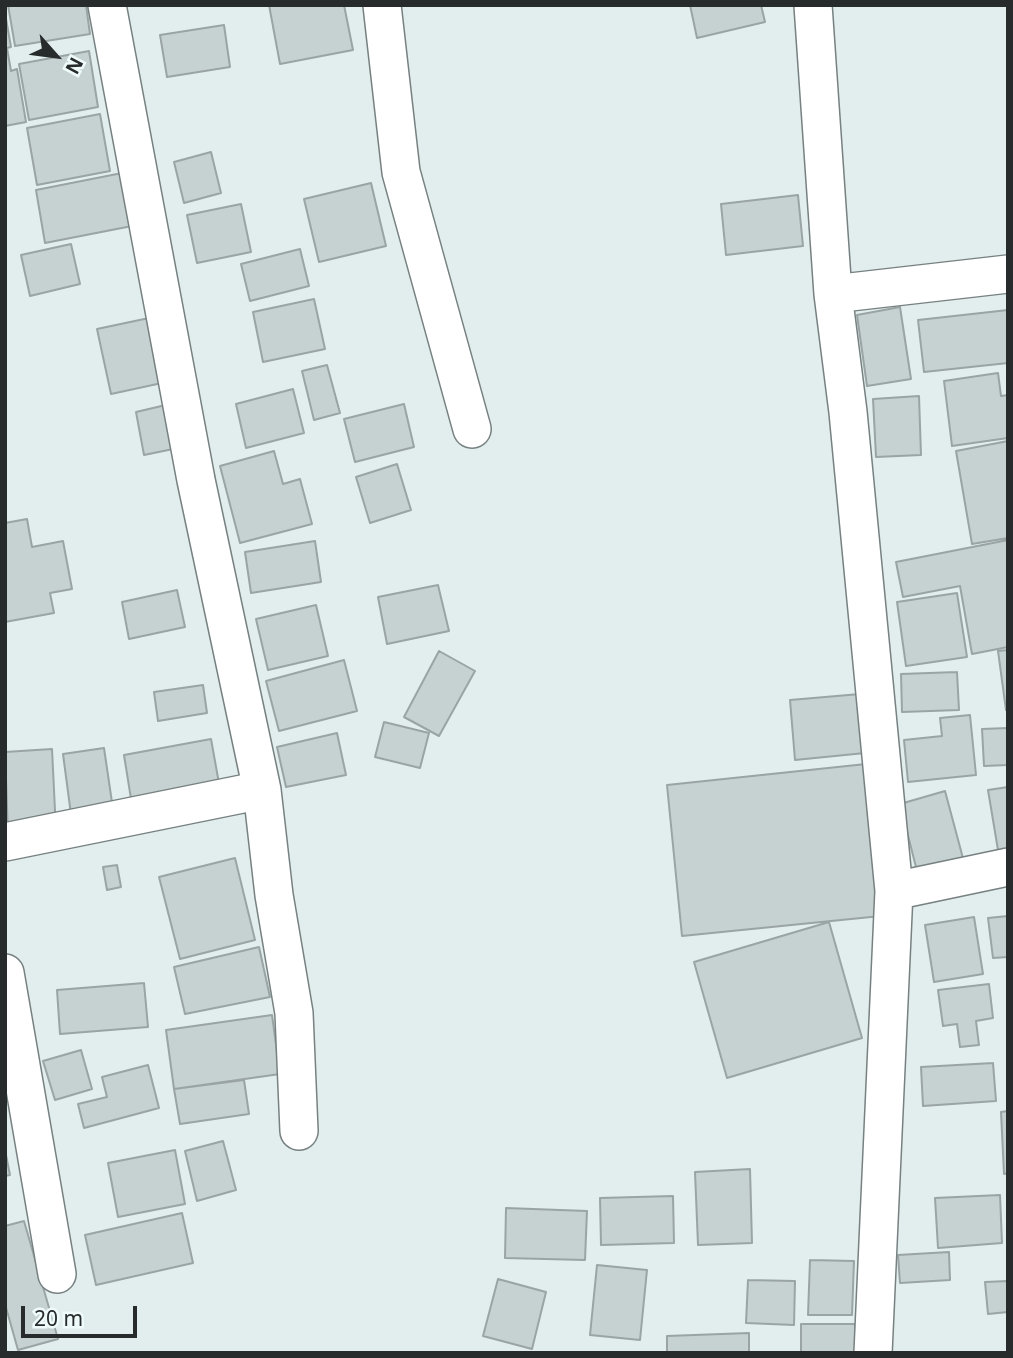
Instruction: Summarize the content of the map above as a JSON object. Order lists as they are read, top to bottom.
{
  "scale_bar": "20 m",
  "north": "bottom right"
}
